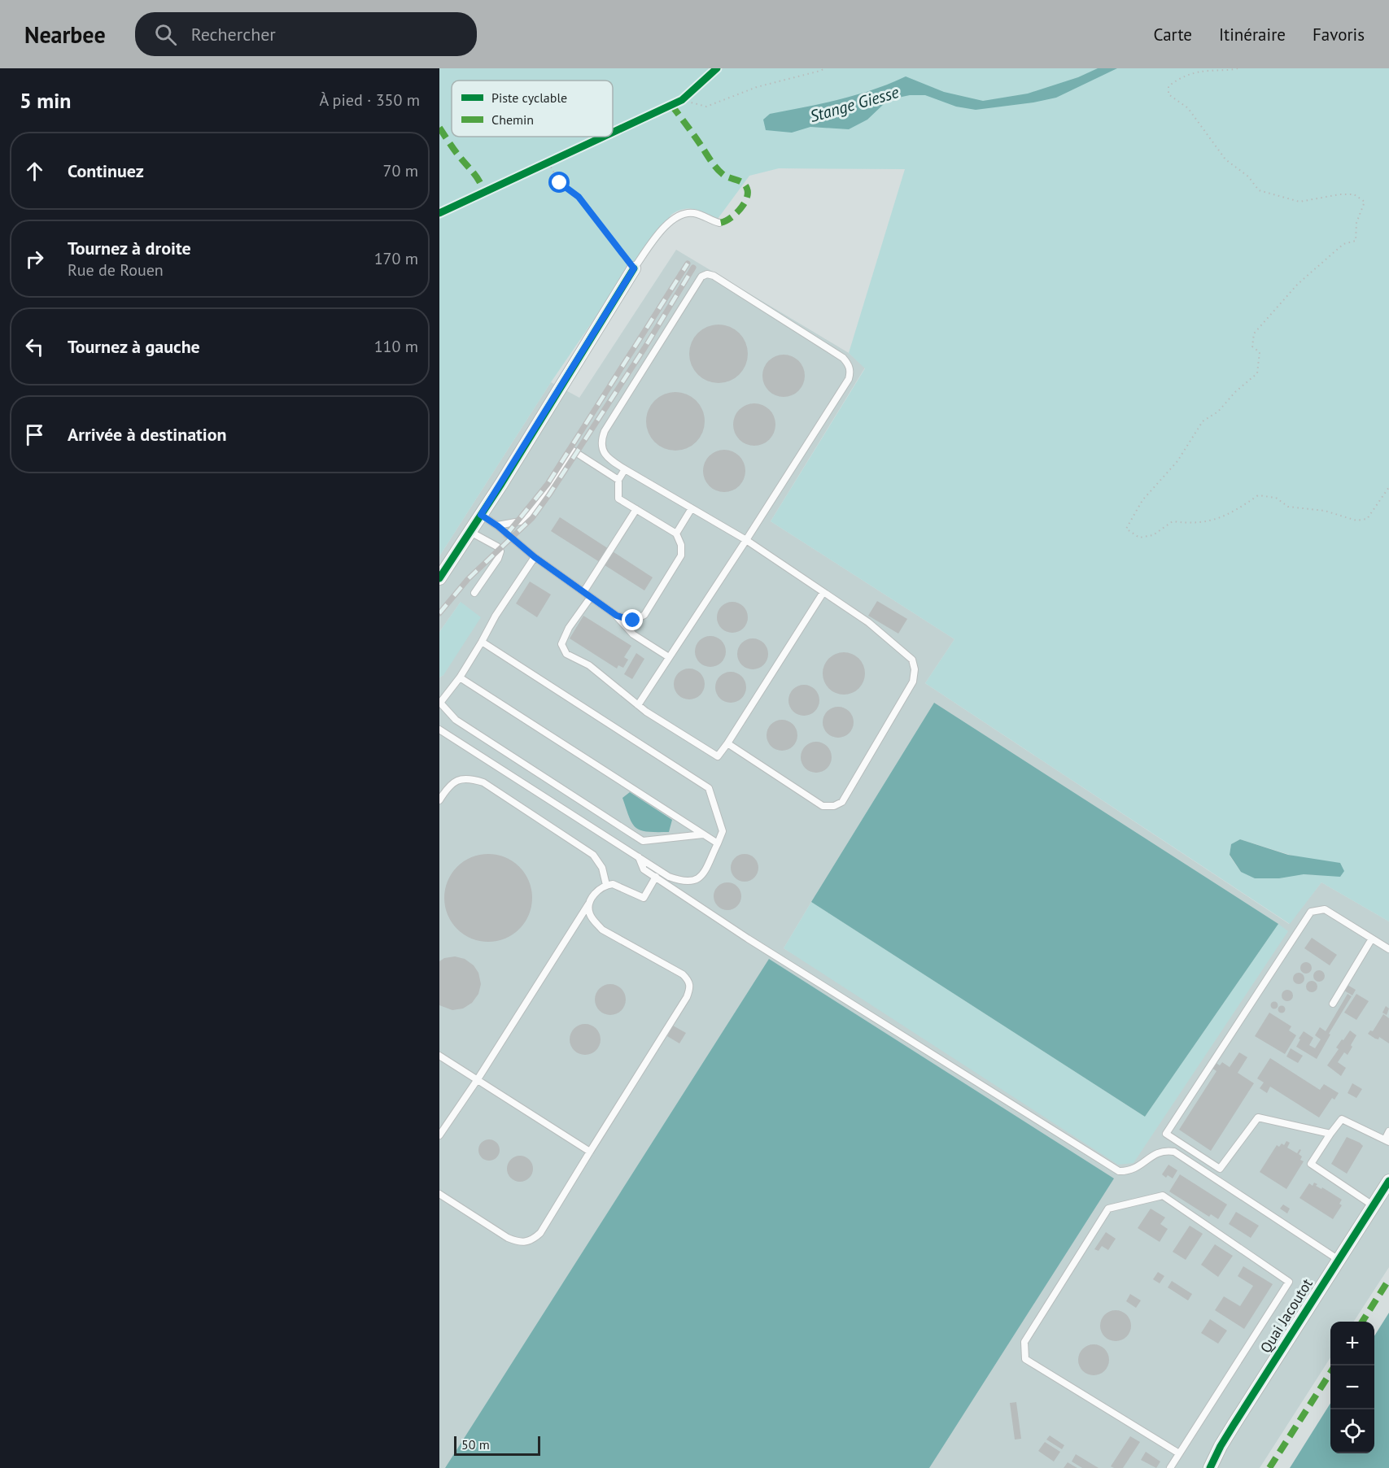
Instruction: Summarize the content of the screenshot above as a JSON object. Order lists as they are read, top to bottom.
{
  "streets": {
    "street": ["Quai Jacoutot"]
  },
  "water": ["Stange Giesse"],
  "legend": ["Piste cyclable", "Chemin"],
  "scale_bar": "50 m",
  "page": {
    "header": "Nearbee",
    "search": "Rechercher",
    "nav": ["Carte", "Itinéraire", "Favoris"],
    "heading": ["5 min", "À pied · 350 m"],
    "list": [
      ["Continuez", "70 m"],
      ["Tournez à droite", "Rue de Rouen", "170 m"],
      ["Tournez à gauche", "110 m"],
      "Arrivée à destination"
    ],
    "map_buttons": ["+", "−"],
    "scale": "50 m"
  }
}
